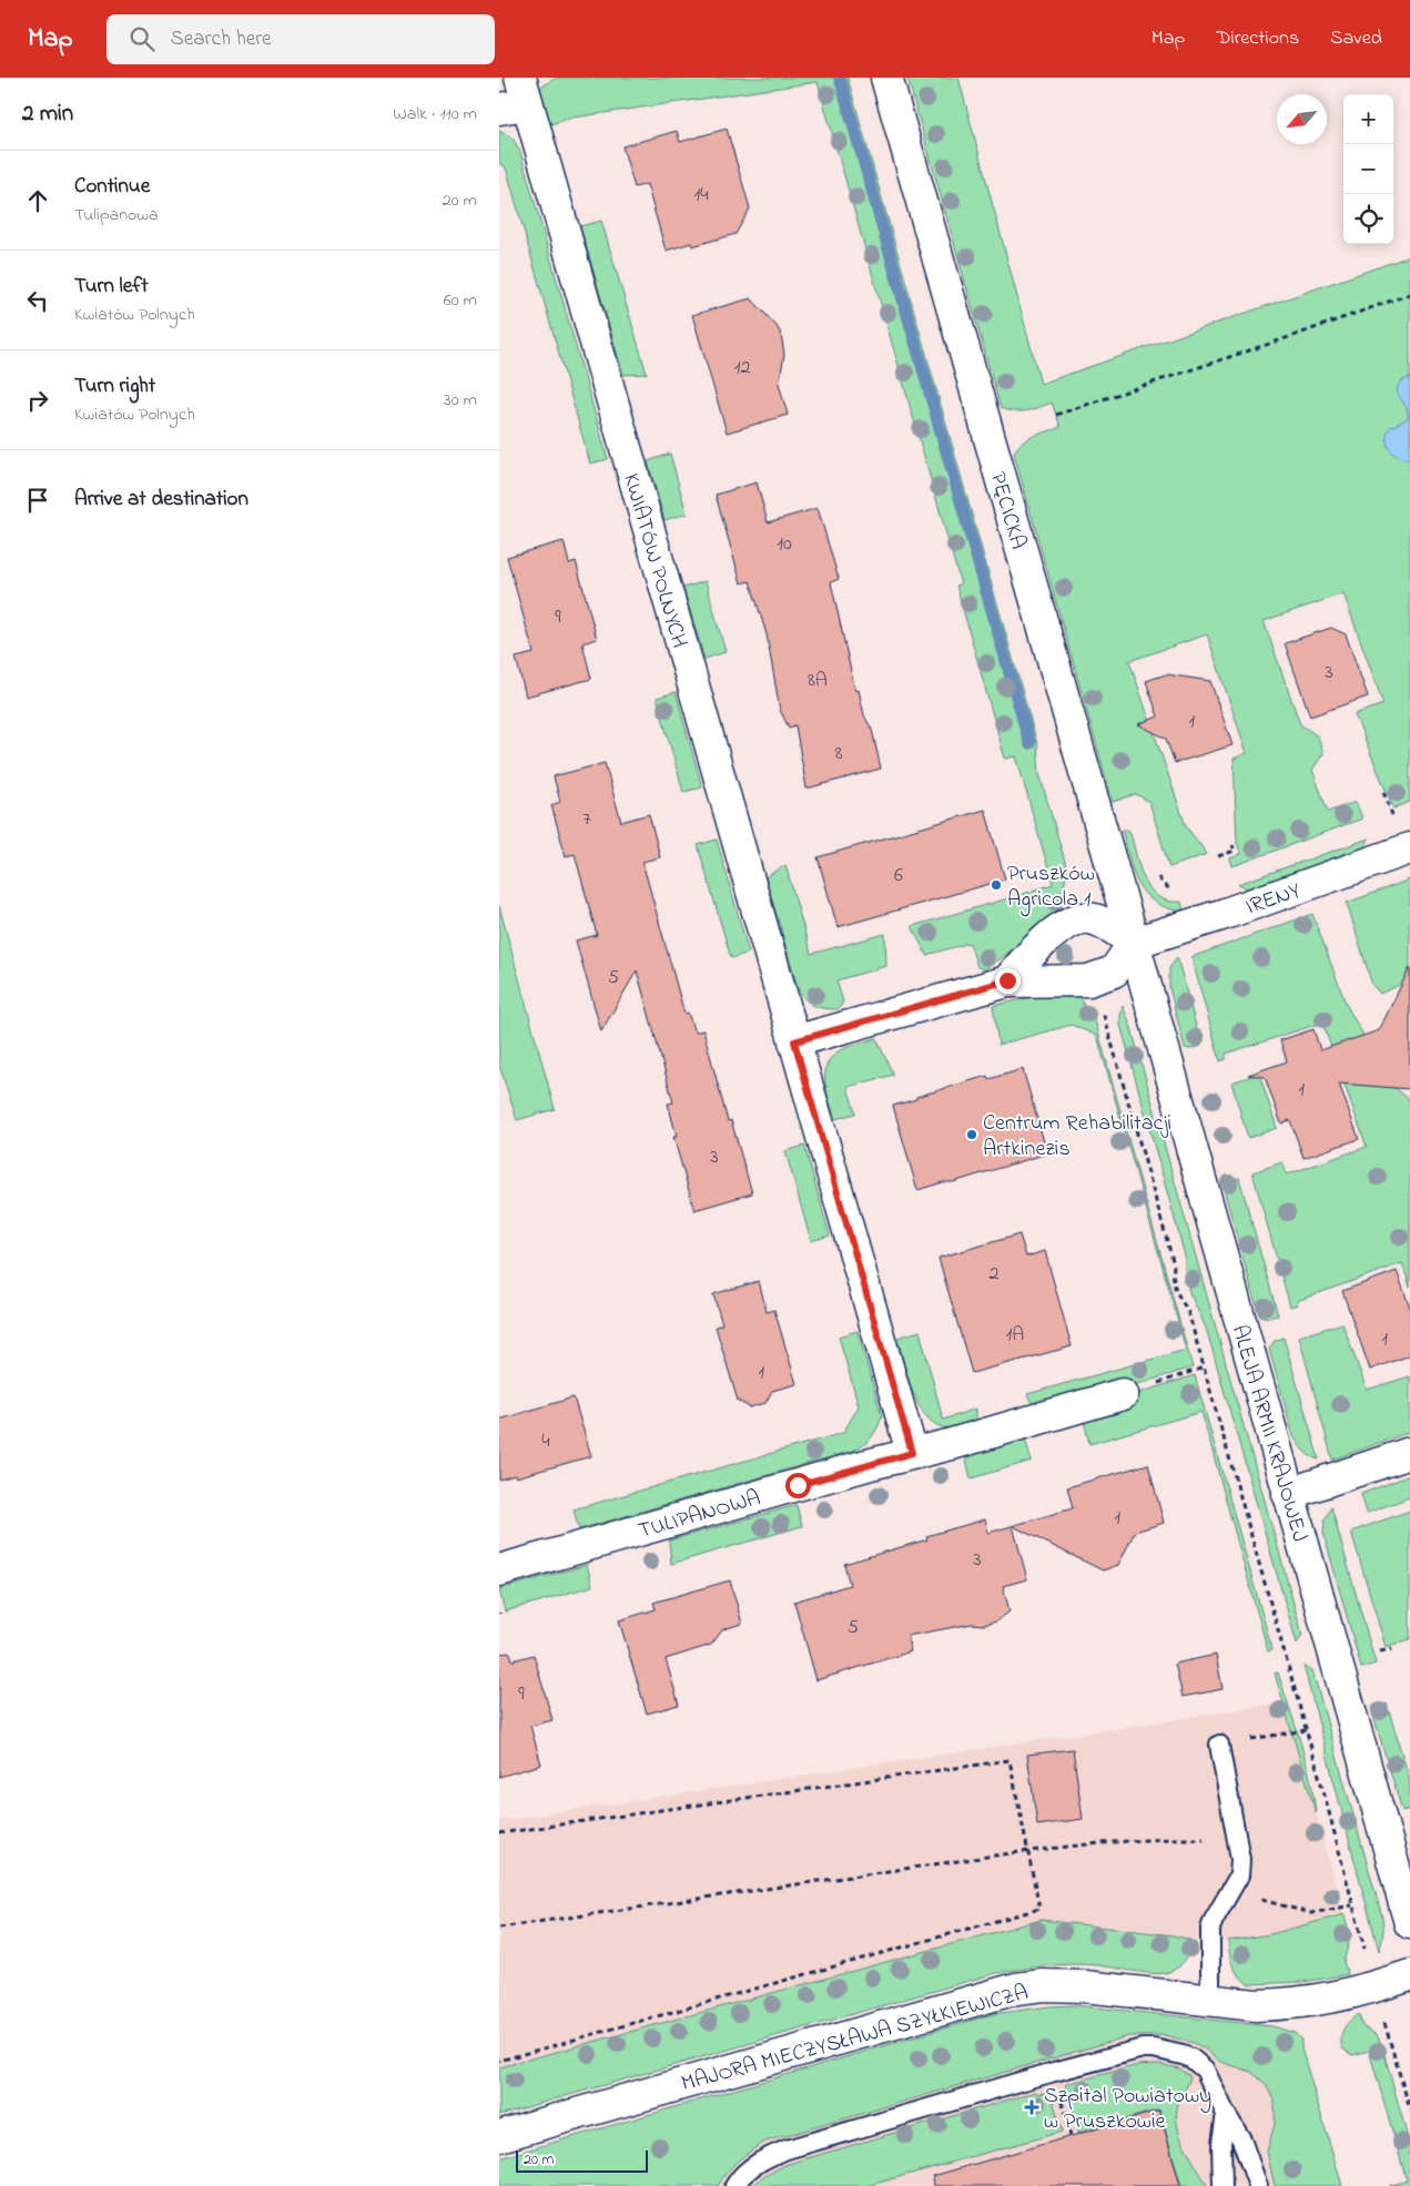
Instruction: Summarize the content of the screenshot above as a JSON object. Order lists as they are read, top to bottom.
{
  "streets": {
    "street": [
      "PĘCICKA",
      "KWIATÓW POLNYCH",
      "IRENY",
      "ALEJA ARMII KRAJOWEJ",
      "TULIPANOWA",
      "MAJORA MIECZYSŁAWA SZYŁKIEWICZA"
    ]
  },
  "crossings": [
    ["PĘCICKA", "IRENY"],
    ["PĘCICKA", "ALEJA ARMII KRAJOWEJ"],
    ["KWIATÓW POLNYCH", "TULIPANOWA"],
    ["IRENY", "ALEJA ARMII KRAJOWEJ"]
  ],
  "places": {
    "other": ["Pruszków Agricola 1", "Centrum Rehabilitacji Artkinezis"],
    "health": ["Szpital Powiatowy w Pruszkowie"]
  },
  "house_numbers": [
    "14",
    "12",
    "10",
    "9",
    "3",
    "8A",
    "1",
    "8",
    "7",
    "6",
    "5",
    "1",
    "3",
    "2",
    "1A",
    "1",
    "1",
    "4",
    "1",
    "3",
    "5",
    "9"
  ],
  "scale_bar": "20 m",
  "north": "bottom left",
  "page": {
    "header": "Map",
    "search": "Search here",
    "nav": ["Map", "Directions", "Saved"],
    "heading": ["2 min", "Walk · 110 m"],
    "map_buttons": ["+", "−"],
    "list": [
      ["Continue", "Tulipanowa", "20 m"],
      ["Turn left", "Kwiatów Polnych", "60 m"],
      ["Turn right", "Kwiatów Polnych", "30 m"],
      "Arrive at destination"
    ],
    "scale": "20 m"
  }
}
